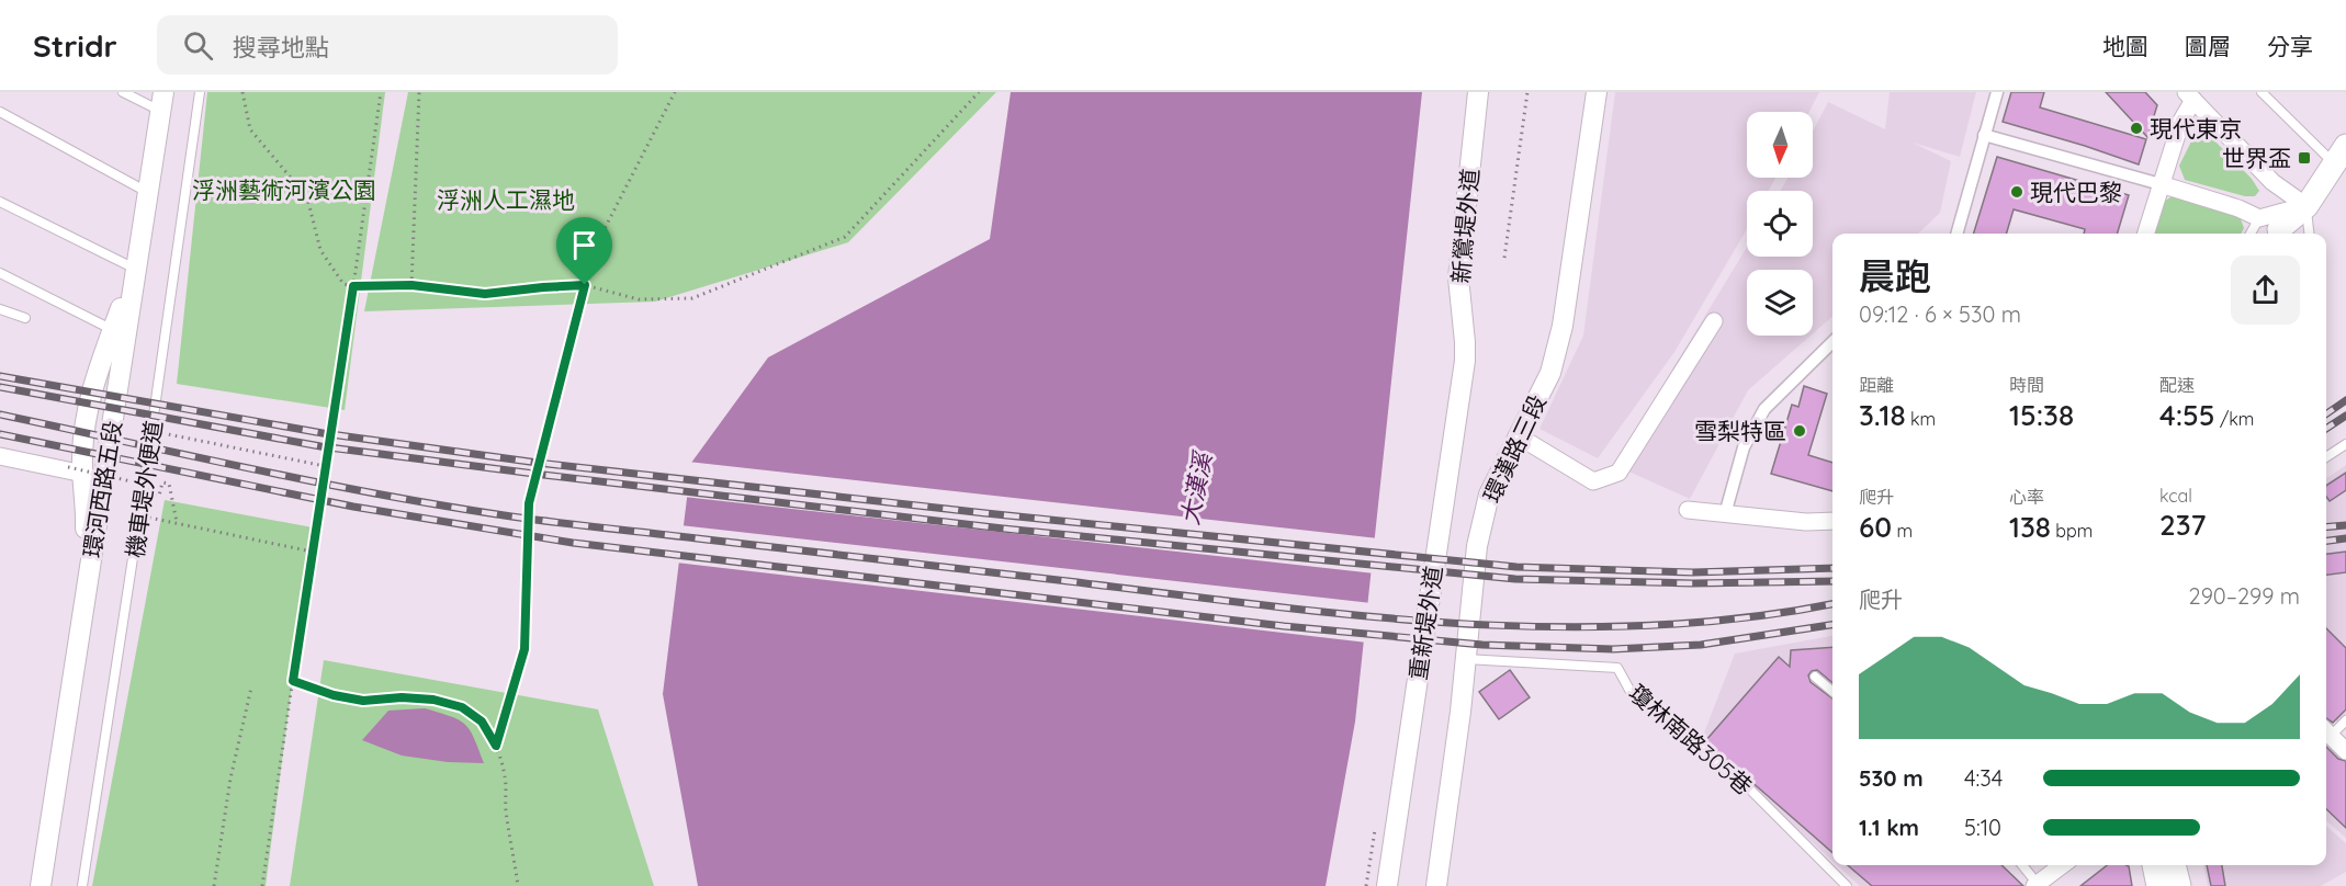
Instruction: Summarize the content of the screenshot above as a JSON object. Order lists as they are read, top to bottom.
{
  "streets": {
    "street": [
      "新鶯堤外道",
      "環漢路三段",
      "環河西路五段",
      "重新堤外道"
    ],
    "lane": ["機車堤外便道", "瓊林南路305巷"]
  },
  "crossings": [
    ["新鶯堤外道", "重新堤外道"],
    ["環漢路三段", "瓊林南路305巷"]
  ],
  "water": ["大漢溪"],
  "parks": ["浮洲藝術河濱公園", "浮洲人工濕地"],
  "places": {
    "other": ["現代東京", "現代巴黎", "雪梨特區"],
    "transit": ["世界盃"]
  },
  "north": "bottom",
  "page": {
    "header": "Stridr",
    "search": "搜尋地點",
    "nav": ["地圖", "圖層", "分享"],
    "heading": ["晨跑", "09:12 · 6 × 530 m"],
    "stats": [
      ["距離", "3.18 km"],
      ["時間", "15:38"],
      ["配速", "4:55 /km"],
      ["爬升", "60 m"],
      ["心率", "138 bpm"],
      ["kcal", "237"]
    ],
    "chart": ["爬升", "290–299 m"],
    "list": [
      {
        "name": "530 m",
        "note": "4:34"
      },
      {
        "name": "1.1 km",
        "note": "5:10"
      }
    ]
  }
}
